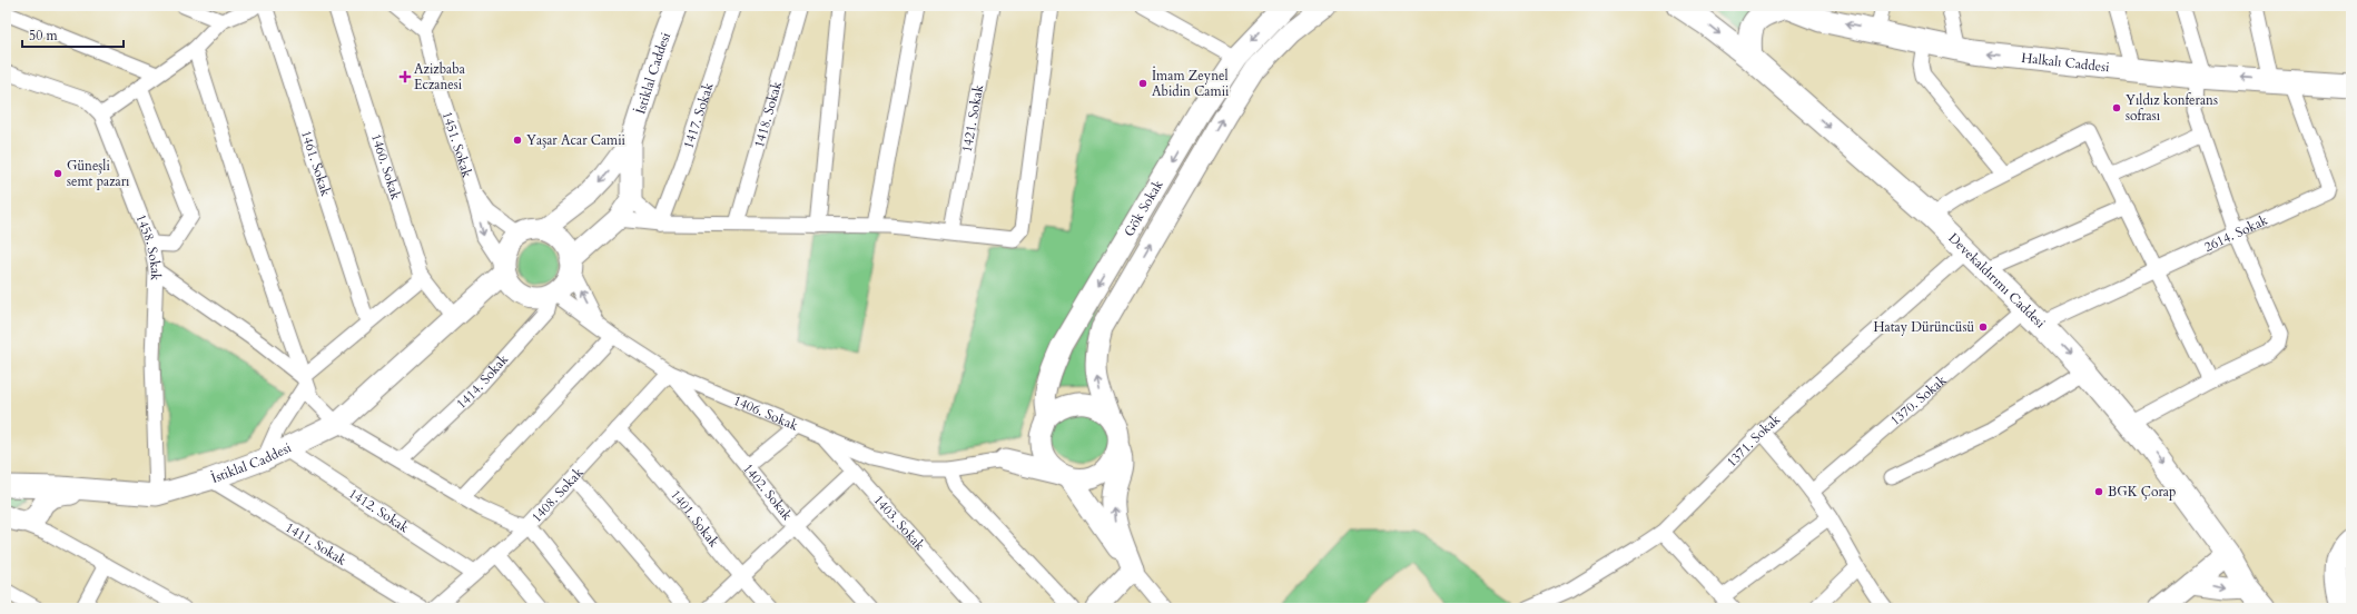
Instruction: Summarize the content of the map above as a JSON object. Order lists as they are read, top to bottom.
{
  "streets": {
    "main road": [
      "Halkalı Caddesi",
      "İstiklal Caddesi",
      "Gök Sokak",
      "Devekaldırımı Caddesi"
    ],
    "street": [
      "1418. Sokak",
      "1417. Sokak",
      "1421. Sokak",
      "1451. Sokak",
      "1461. Sokak",
      "1460. Sokak",
      "2614. Sokak",
      "1458. Sokak",
      "1414. Sokak",
      "1370. Sokak",
      "1406. Sokak",
      "1371. Sokak",
      "1402. Sokak",
      "1408. Sokak",
      "1412. Sokak",
      "1401. Sokak",
      "1403. Sokak",
      "1411. Sokak"
    ]
  },
  "crossings": [
    ["Halkalı Caddesi", "2614. Sokak"],
    ["İstiklal Caddesi", "1451. Sokak"],
    ["İstiklal Caddesi", "1460. Sokak"],
    ["İstiklal Caddesi", "1458. Sokak"],
    ["İstiklal Caddesi", "1414. Sokak"],
    ["İstiklal Caddesi", "1406. Sokak"],
    ["İstiklal Caddesi", "1412. Sokak"],
    ["İstiklal Caddesi", "1411. Sokak"],
    ["1451. Sokak", "1414. Sokak"],
    ["1451. Sokak", "1406. Sokak"],
    ["2614. Sokak", "Devekaldırımı Caddesi"],
    ["2614. Sokak", "1370. Sokak"],
    ["Devekaldırımı Caddesi", "1370. Sokak"],
    ["Devekaldırımı Caddesi", "1371. Sokak"],
    ["1414. Sokak", "1406. Sokak"],
    ["1406. Sokak", "1402. Sokak"],
    ["1406. Sokak", "1408. Sokak"],
    ["1406. Sokak", "1403. Sokak"],
    ["1402. Sokak", "1408. Sokak"],
    ["1408. Sokak", "1412. Sokak"],
    ["1408. Sokak", "1401. Sokak"]
  ],
  "one_way": ["Halkalı Caddesi", "Devekaldırımı Caddesi"],
  "places": {
    "health": ["Azizbaba Eczanesi"],
    "other": [
      "İmam Zeynel Abidin Camii",
      "Yıldız konferans sofrası",
      "Yaşar Acar Camii",
      "Güneşli semt pazarı",
      "Hatay Dürüncüsü",
      "BGK Çorap"
    ]
  },
  "scale_bar": "50 m"
}
